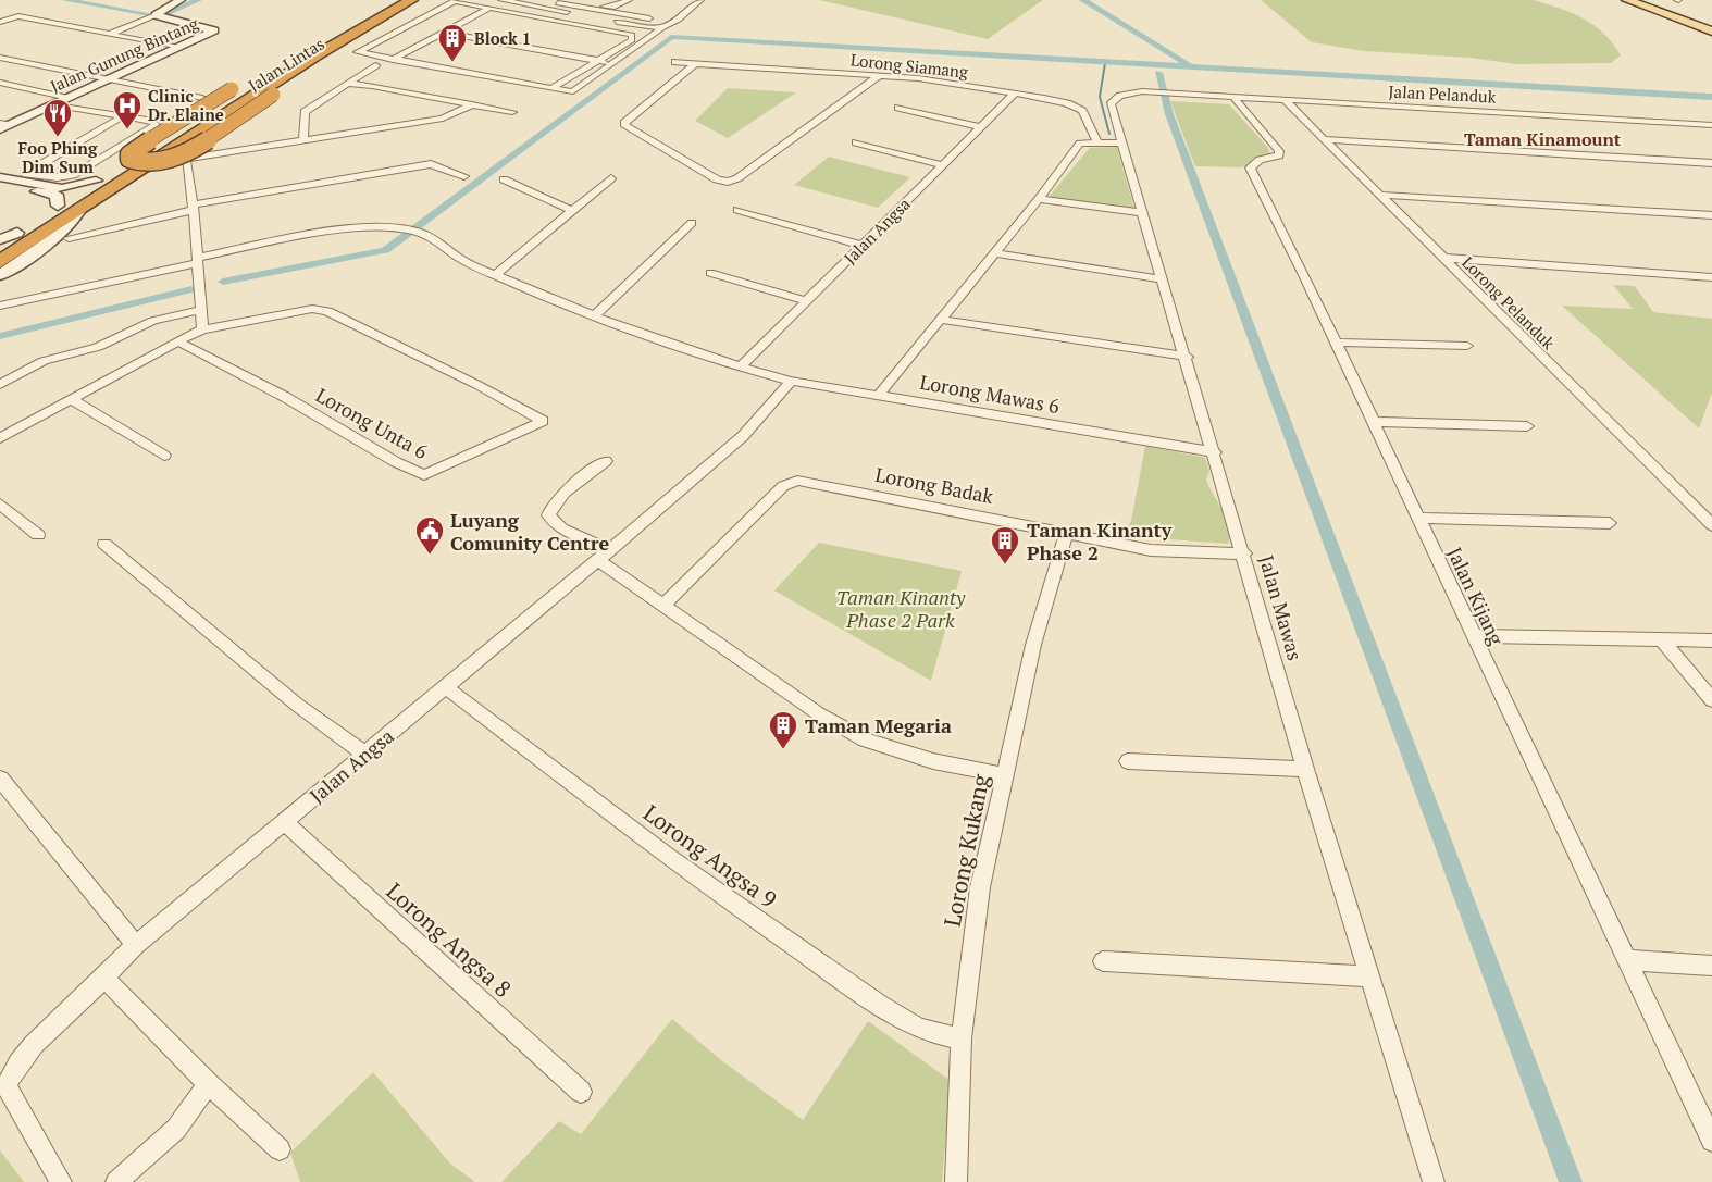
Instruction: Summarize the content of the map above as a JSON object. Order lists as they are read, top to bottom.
{
  "streets": {
    "highway": ["Jalan Lintas"],
    "street": [
      "Jalan Gunung Bintang",
      "Lorong Siamang",
      "Jalan Pelanduk",
      "Jalan Angsa",
      "Lorong Pelanduk",
      "Lorong Mawas 6",
      "Lorong Unta 6",
      "Lorong Badak",
      "Jalan Kijang",
      "Jalan Mawas",
      "Lorong Kukang",
      "Lorong Angsa 9",
      "Lorong Angsa 8"
    ]
  },
  "crossings": [
    ["Lorong Siamang", "Jalan Angsa"],
    ["Jalan Pelanduk", "Lorong Pelanduk"],
    ["Jalan Pelanduk", "Jalan Kijang"],
    ["Jalan Pelanduk", "Jalan Mawas"],
    ["Jalan Angsa", "Lorong Mawas 6"],
    ["Jalan Angsa", "Lorong Angsa 9"],
    ["Jalan Angsa", "Lorong Angsa 8"],
    ["Lorong Mawas 6", "Jalan Mawas"],
    ["Lorong Badak", "Jalan Mawas"],
    ["Lorong Badak", "Lorong Kukang"],
    ["Lorong Kukang", "Lorong Angsa 9"]
  ],
  "districts": ["Taman Kinamount"],
  "parks": ["Taman Kinanty Phase 2 Park"],
  "places": {
    "building": ["Block 1", "Taman Kinanty Phase 2", "Taman Megaria"],
    "hospital": ["Clinic Dr. Elaine"],
    "restaurant": ["Foo Phing Dim Sum"],
    "public building": ["Luyang Comunity Centre"]
  }
}
